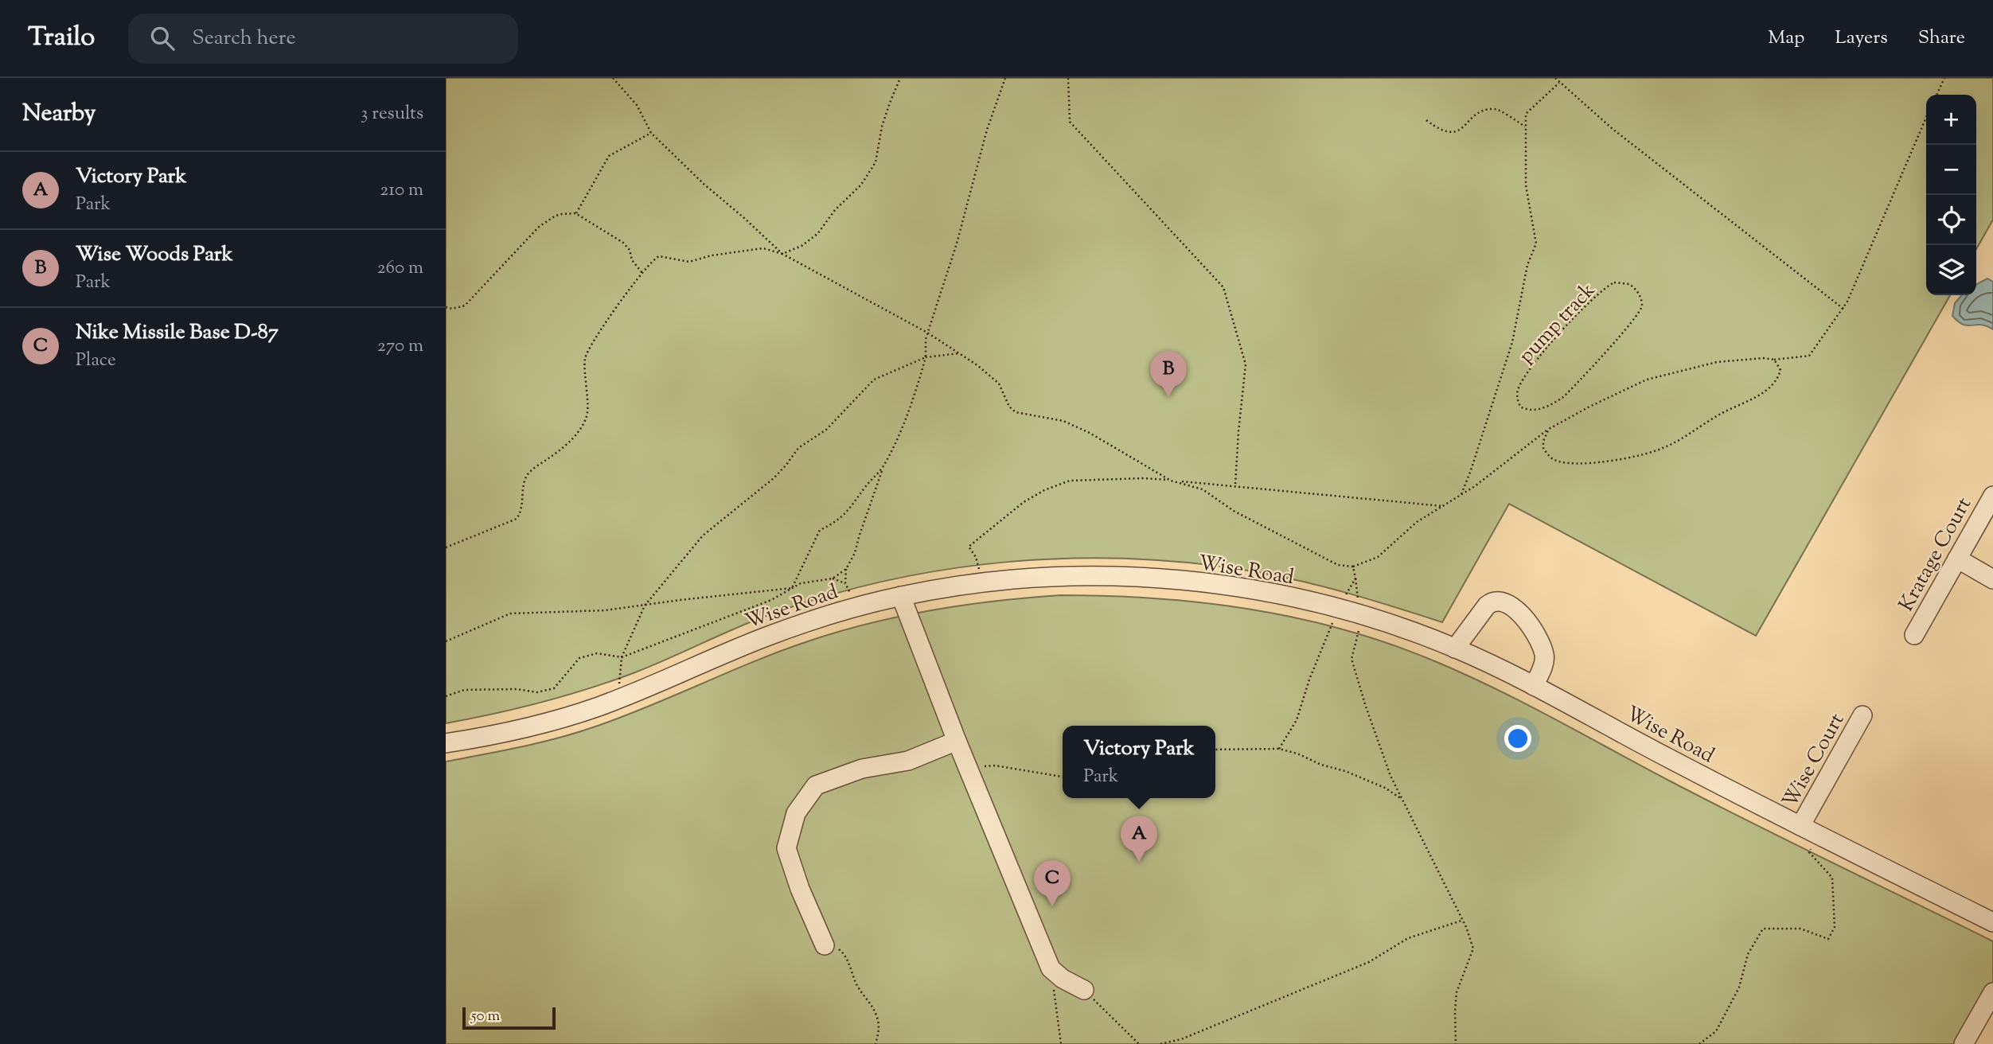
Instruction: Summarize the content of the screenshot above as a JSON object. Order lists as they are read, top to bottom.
{
  "streets": {
    "street": ["Kratage Court", "Wise Road", "Wise Court"],
    "path": ["pump track"]
  },
  "crossings": [
    ["Wise Road", "Wise Court"]
  ],
  "scale_bar": "50 m",
  "page": {
    "header": "Trailo",
    "search": "Search here",
    "nav": ["Map", "Layers", "Share"],
    "heading": ["Nearby", "3 results"],
    "map_buttons": ["+", "−"],
    "list": [
      {
        "mark": "A",
        "name": "Victory Park",
        "note": "Park",
        "value": "210 m"
      },
      {
        "mark": "B",
        "name": "Wise Woods Park",
        "note": "Park",
        "value": "260 m"
      },
      {
        "mark": "C",
        "name": "Nike Missile Base D-87",
        "note": "Place",
        "value": "270 m"
      }
    ],
    "pins": ["B", "A", "C"],
    "popup": ["Victory Park", "Park"],
    "scale": "50 m"
  }
}
